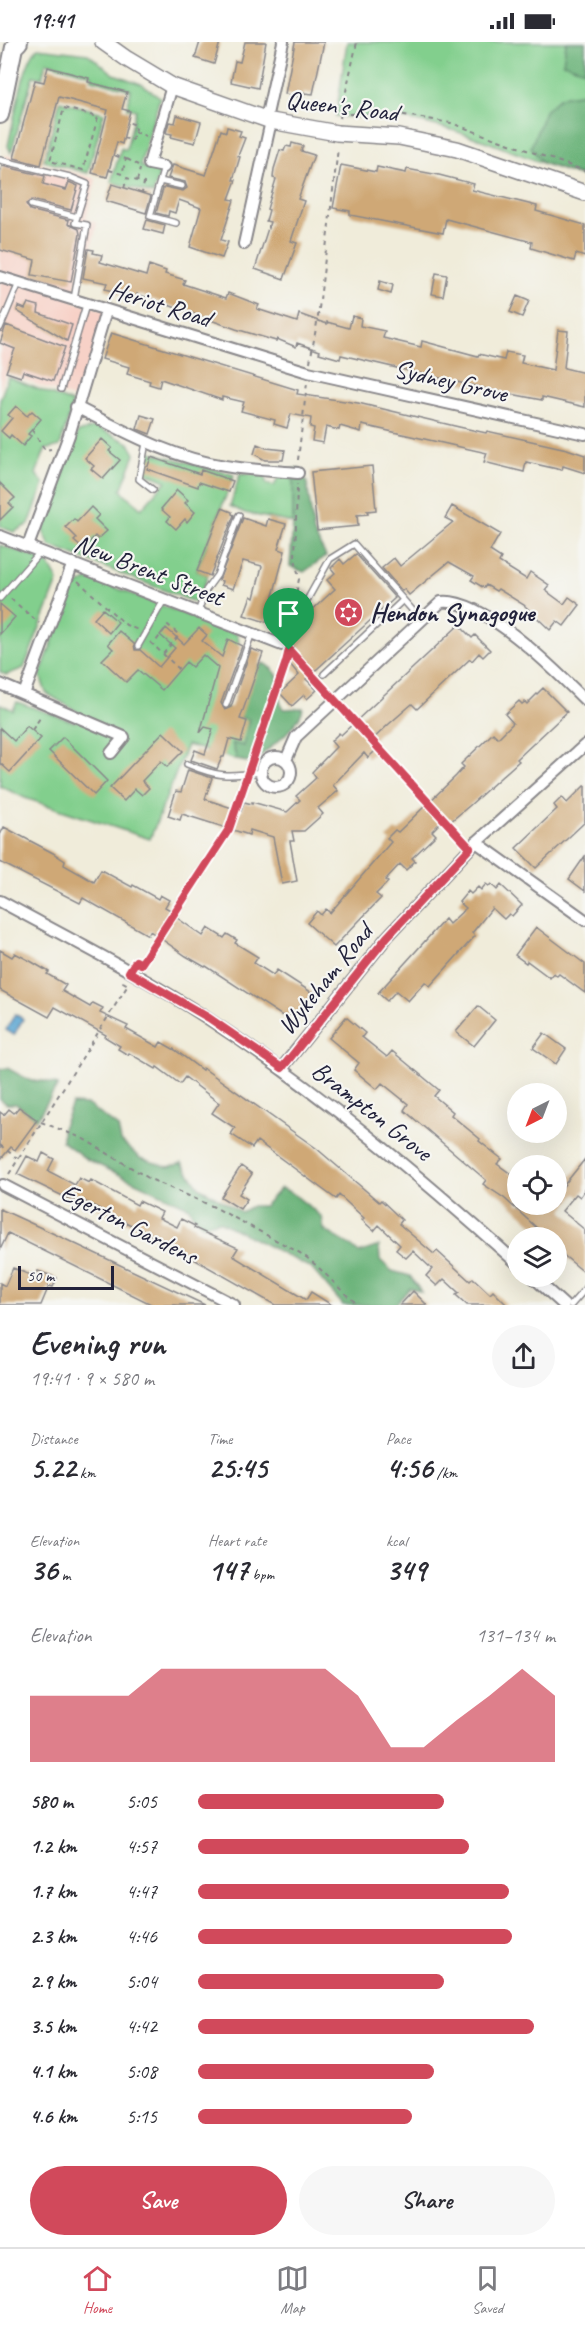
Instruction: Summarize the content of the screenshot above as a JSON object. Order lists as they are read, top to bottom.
{
  "streets": {
    "main road": ["Queen's Road"],
    "street": [
      "Heriot Road",
      "Sydney Grove",
      "New Brent Street",
      "Wykeham Road",
      "Brampton Grove",
      "Egerton Gardens"
    ]
  },
  "crossings": [
    ["Heriot Road", "Sydney Grove"],
    ["Wykeham Road", "Brampton Grove"]
  ],
  "places": {
    "synagogue": ["Hendon Synagogue"]
  },
  "scale_bar": "50 m",
  "north": "bottom left",
  "page": {
    "status": "19:41",
    "scale": "50 m",
    "heading": ["Evening run", "19:41 · 9 × 580 m"],
    "stats": [
      ["Distance", "5.22 km"],
      ["Time", "25:45"],
      ["Pace", "4:56 /km"],
      ["Elevation", "36 m"],
      ["Heart rate", "147 bpm"],
      ["kcal", "349"]
    ],
    "chart": ["Elevation", "131–134 m"],
    "list": [
      {
        "name": "580 m",
        "note": "5:05"
      },
      {
        "name": "1.2 km",
        "note": "4:57"
      },
      {
        "name": "1.7 km",
        "note": "4:47"
      },
      {
        "name": "2.3 km",
        "note": "4:46"
      },
      {
        "name": "2.9 km",
        "note": "5:04"
      },
      {
        "name": "3.5 km",
        "note": "4:42"
      },
      {
        "name": "4.1 km",
        "note": "5:08"
      },
      {
        "name": "4.6 km",
        "note": "5:15"
      }
    ],
    "buttons": ["Save", "Share"],
    "tabs": ["Home", "Map", "Saved"]
  }
}
